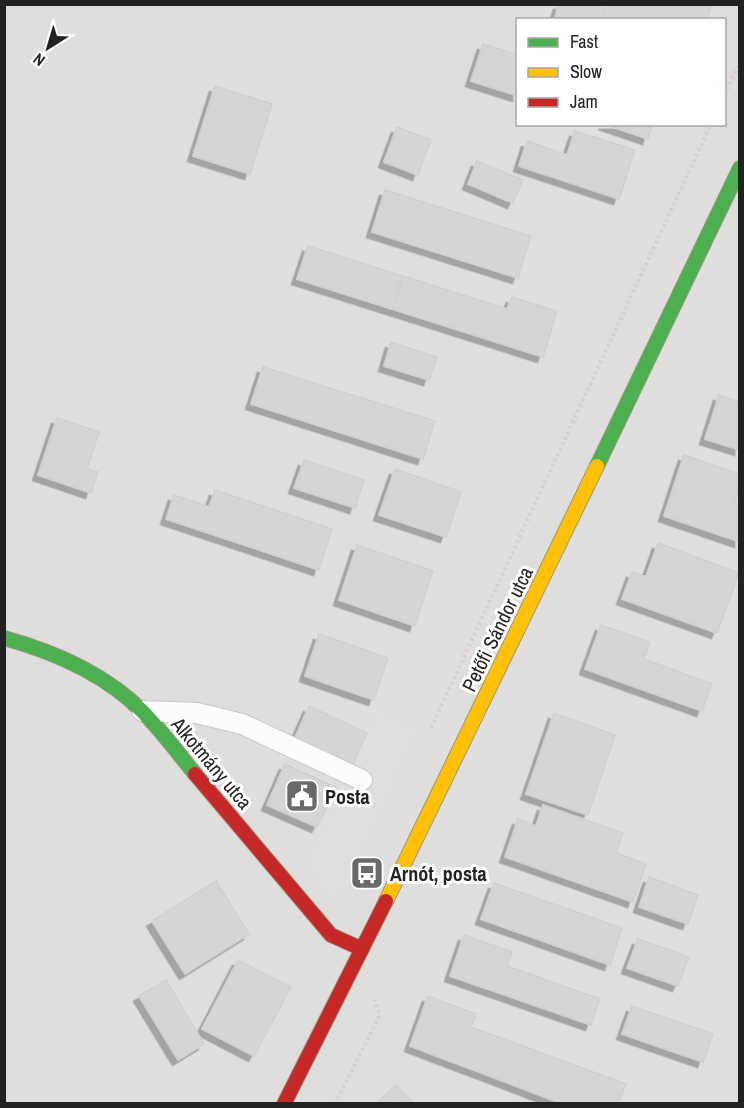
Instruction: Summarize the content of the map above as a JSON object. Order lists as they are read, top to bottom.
{
  "streets": {
    "main road": ["Petőfi Sándor utca", "Alkotmány utca"]
  },
  "crossings": [
    ["Petőfi Sándor utca", "Alkotmány utca"]
  ],
  "places": {
    "public building": ["Posta"],
    "bus stop": ["Arnót, posta"]
  },
  "legend": ["Fast", "Slow", "Jam"],
  "north": "bottom left"
}
